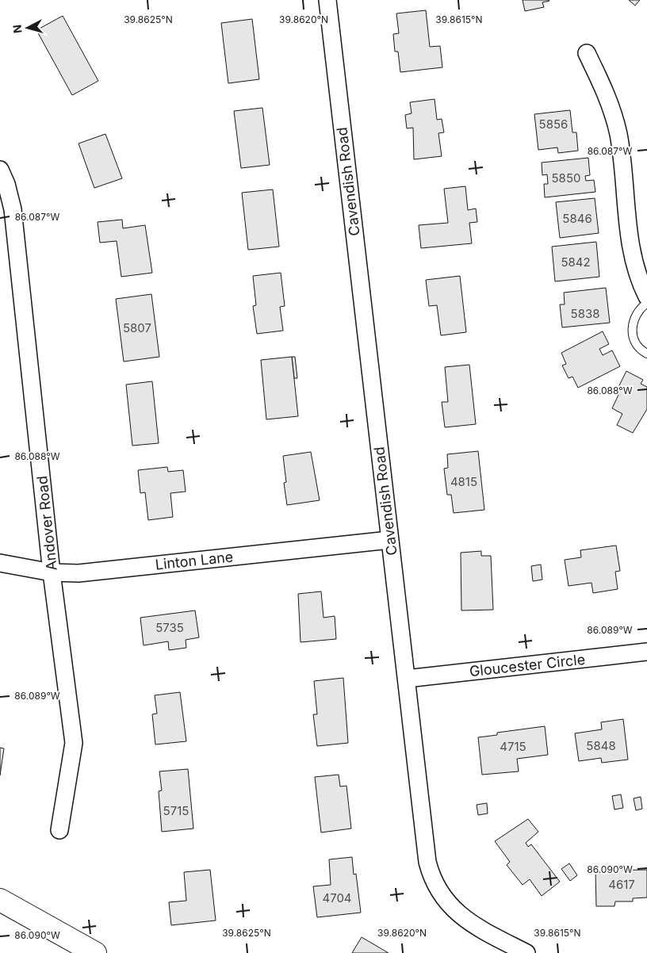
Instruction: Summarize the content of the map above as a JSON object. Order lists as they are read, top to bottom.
{
  "streets": {
    "street": [
      "Cavendish Road",
      "Andover Road",
      "Linton Lane",
      "Gloucester Circle"
    ]
  },
  "crossings": [
    ["Cavendish Road", "Linton Lane"],
    ["Cavendish Road", "Gloucester Circle"],
    ["Andover Road", "Linton Lane"]
  ],
  "house_numbers": [
    "5856",
    "5850",
    "5846",
    "5842",
    "5838",
    "5807",
    "4815",
    "5735",
    "5848",
    "4715",
    "5715",
    "4617",
    "4704"
  ],
  "north": "left",
  "coordinates": [
    "39.8625°N",
    "39.8620°N",
    "39.8615°N",
    "86.087°W",
    "86.088°W",
    "86.089°W",
    "86.090°W"
  ]
}
